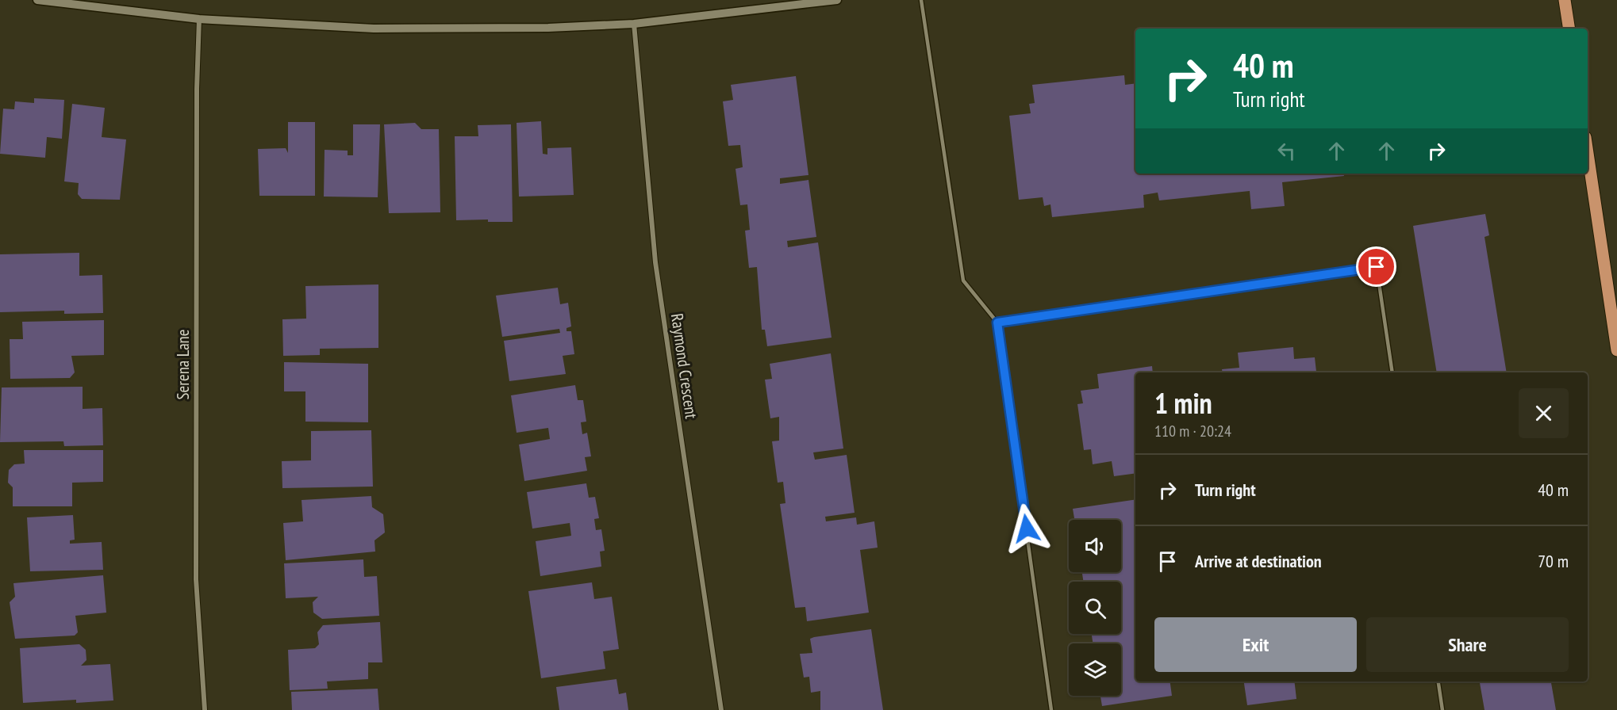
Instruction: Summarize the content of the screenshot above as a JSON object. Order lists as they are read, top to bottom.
{
  "streets": {
    "street": ["Serena Lane", "Raymond Crescent"]
  },
  "page": {
    "turn": ["40 m", "Turn right"],
    "heading": ["1 min", "110 m · 20:24"],
    "list": [
      {
        "name": "Turn right",
        "value": "40 m"
      },
      {
        "name": "Arrive at destination",
        "value": "70 m"
      }
    ],
    "buttons": ["Exit", "Share"]
  }
}
